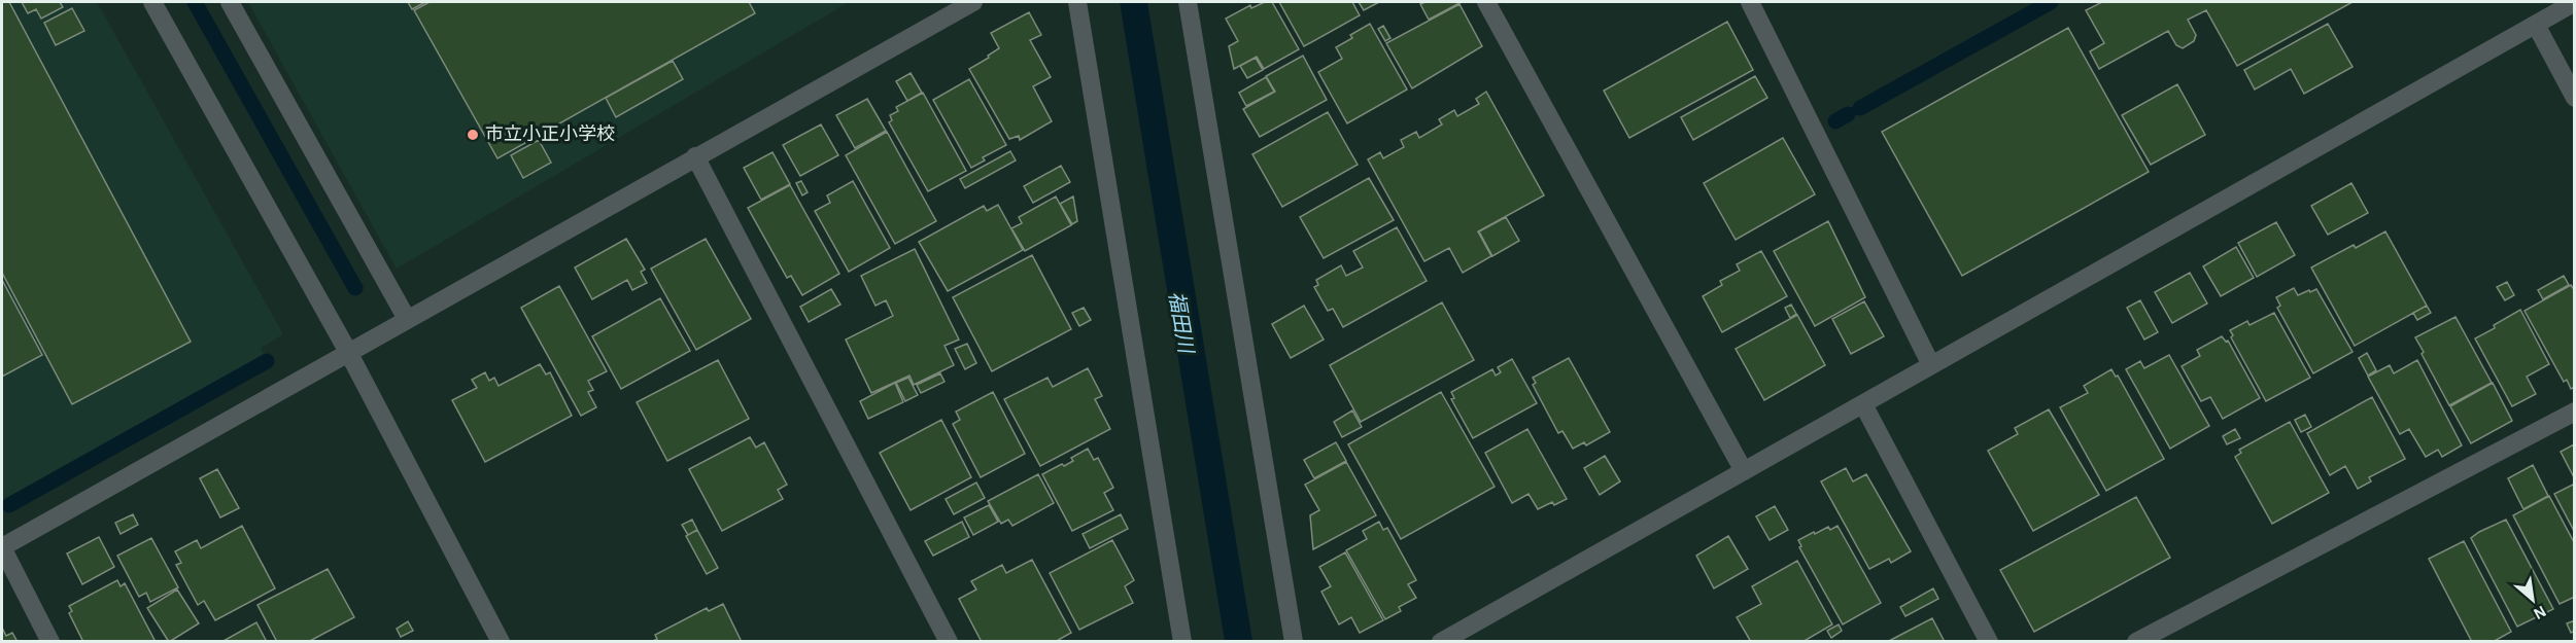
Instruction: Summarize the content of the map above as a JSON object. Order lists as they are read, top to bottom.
{
  "water": ["福田川"],
  "places": ["市立小正小学校"],
  "north": "bottom right"
}
